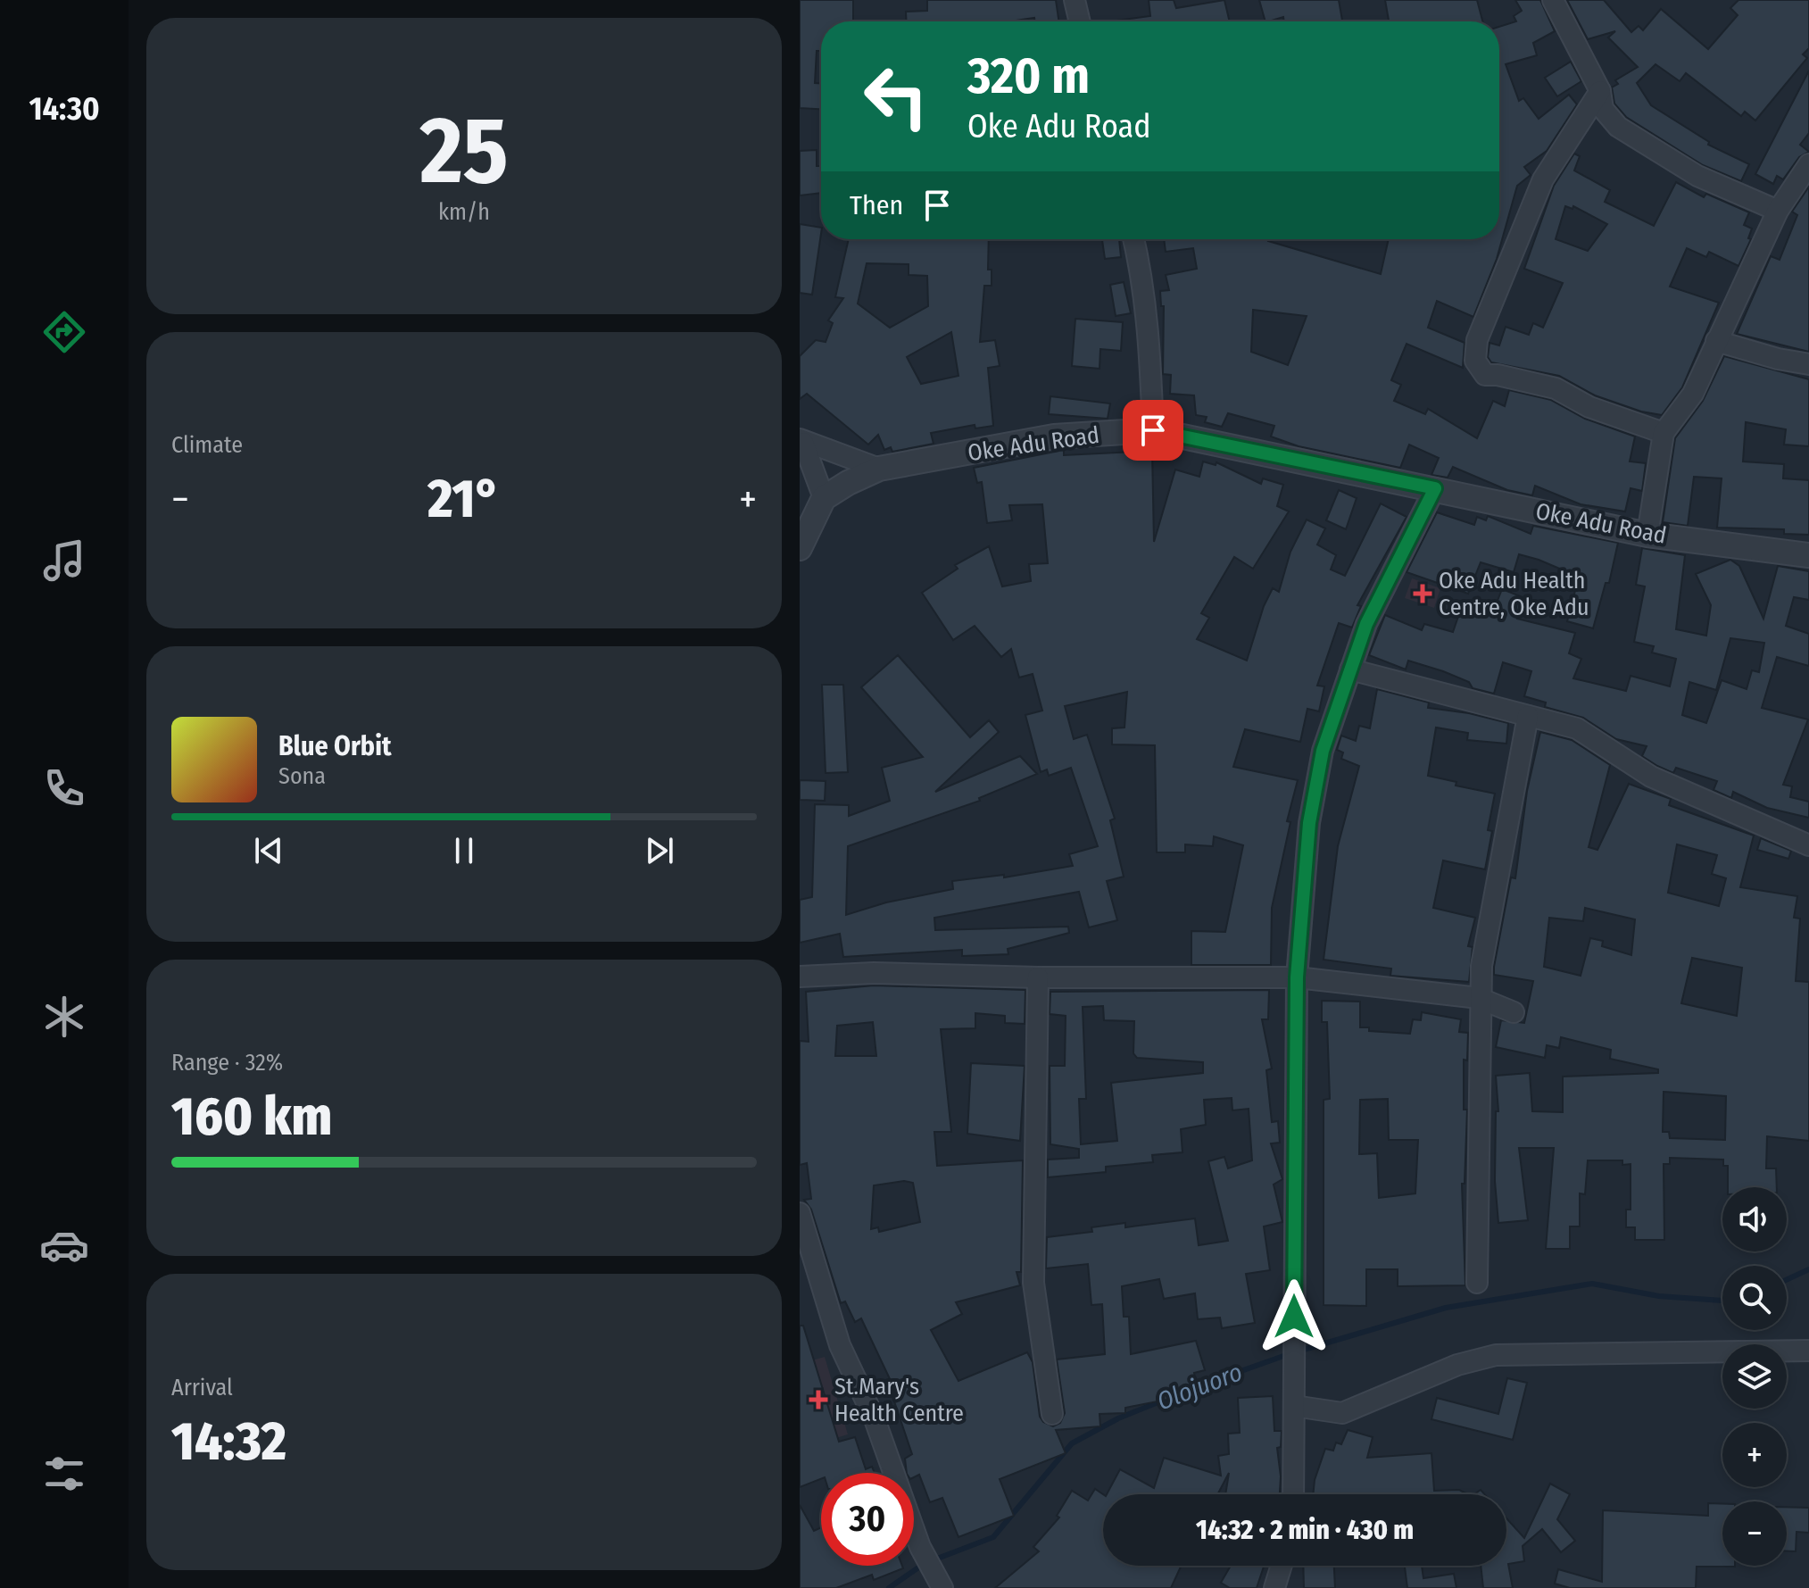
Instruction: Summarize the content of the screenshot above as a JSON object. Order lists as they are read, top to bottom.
{
  "streets": {
    "street": ["Oke Adu Road"]
  },
  "water": ["Olojuoro"],
  "places": {
    "health": ["Oke Adu Health Centre, Oke Adu", "St.Mary's Health Centre"]
  },
  "page": {
    "tabs": "14:30",
    "tile": [
      ["25", "km/h"],
      "Climate",
      ["Range · 32%", "160 km"],
      ["Arrival", "14:32"]
    ],
    "turn": ["320 m", "Oke Adu Road"],
    "then": "Then",
    "heat": ["−", "21°", "+"],
    "song": ["Blue Orbit", "Sona"],
    "map_buttons": ["+", "−"],
    "limit": "30",
    "trip": "14:32 · 2 min · 430 m"
  }
}
